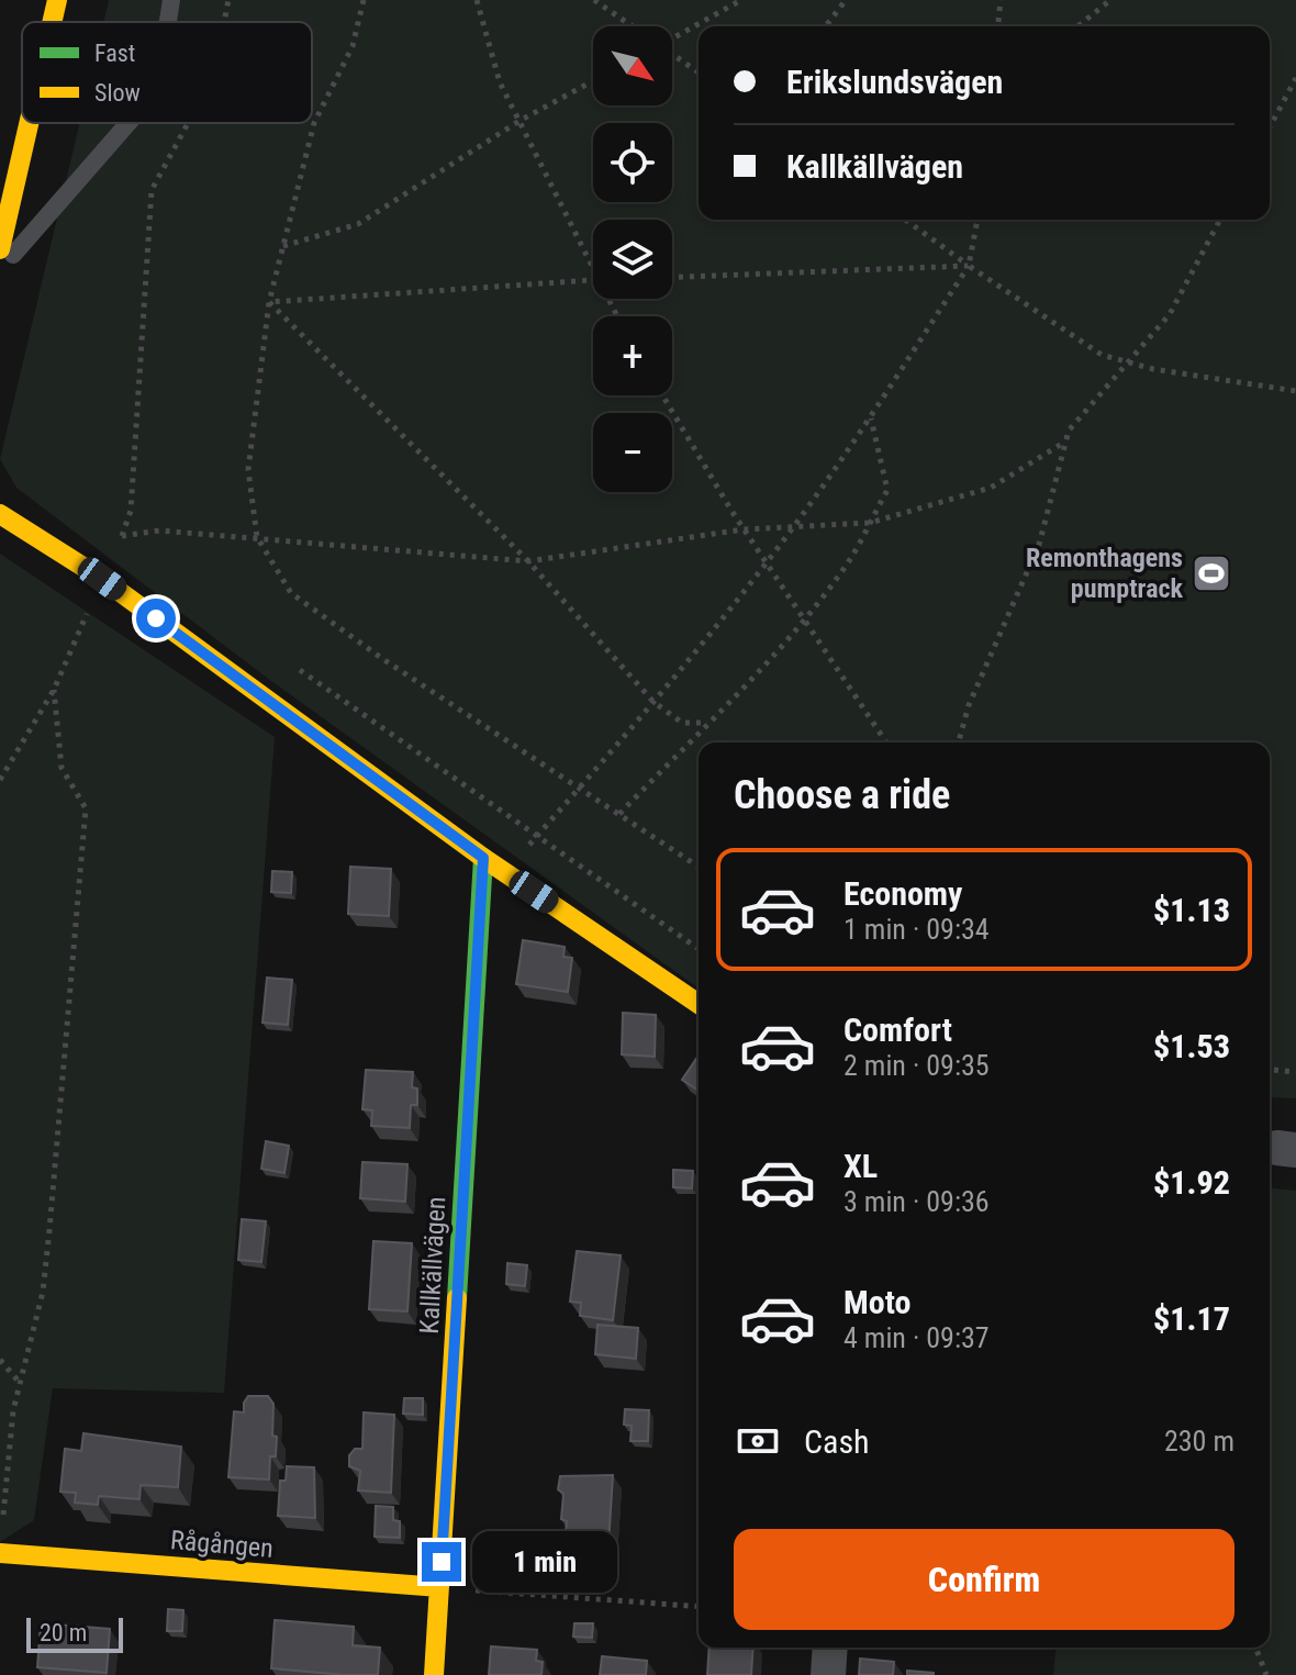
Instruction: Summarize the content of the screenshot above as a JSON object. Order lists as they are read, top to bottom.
{
  "streets": {
    "street": ["Kallkällvägen", "Rågången"]
  },
  "crossings": [
    ["Kallkällvägen", "Rågången"]
  ],
  "places": {
    "sports": ["Remonthagens pumptrack"]
  },
  "legend": ["Fast", "Slow"],
  "scale_bar": "20 m",
  "north": "bottom right",
  "page": {
    "map_buttons": ["+", "−"],
    "banner": ["Erikslundsvägen", "Kallkällvägen"],
    "heading": "Choose a ride",
    "list": [
      {
        "name": "Economy",
        "note": "1 min · 09:34",
        "value": "$1.13"
      },
      {
        "name": "Comfort",
        "note": "2 min · 09:35",
        "value": "$1.53"
      },
      {
        "name": "XL",
        "note": "3 min · 09:36",
        "value": "$1.92"
      },
      {
        "name": "Moto",
        "note": "4 min · 09:37",
        "value": "$1.17"
      }
    ],
    "pay": ["Cash", "230 m"],
    "buttons": "Confirm",
    "bubble": "1 min",
    "scale": "20 m"
  }
}
